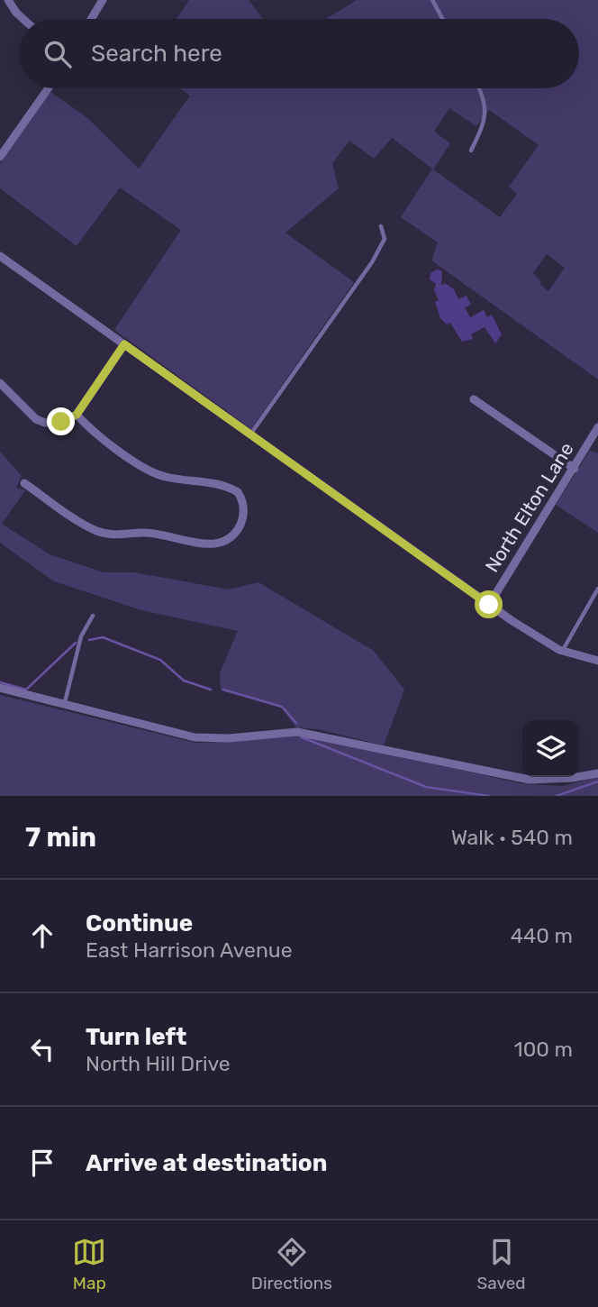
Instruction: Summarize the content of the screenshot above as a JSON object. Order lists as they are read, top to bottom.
{
  "streets": {
    "street": ["North Elton Lane"]
  },
  "page": {
    "search": "Search here",
    "heading": ["7 min", "Walk · 540 m"],
    "list": [
      ["Continue", "East Harrison Avenue", "440 m"],
      ["Turn left", "North Hill Drive", "100 m"],
      "Arrive at destination"
    ],
    "nav": ["Map", "Directions", "Saved"]
  }
}
